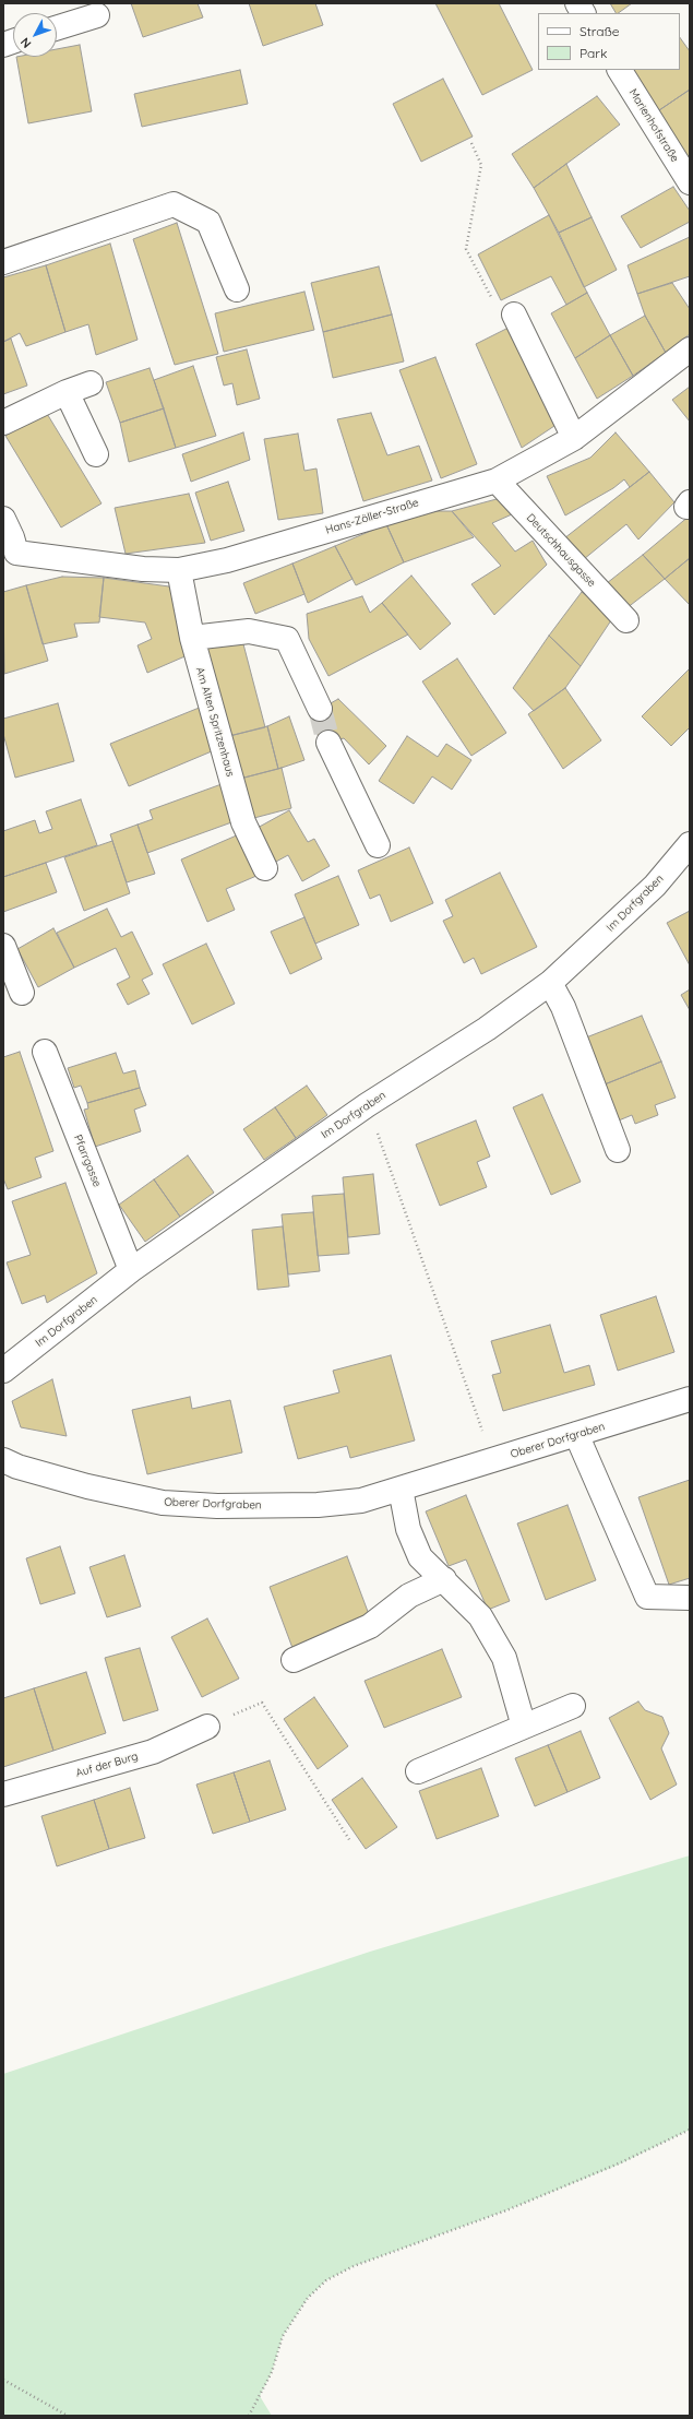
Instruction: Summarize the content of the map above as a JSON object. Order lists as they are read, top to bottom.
{
  "streets": {
    "street": [
      "Marienhofstraße",
      "Hans-Zöller-Straße",
      "Deutschhausgasse",
      "Am Alten Spritzenhaus",
      "Im Dorfgraben",
      "Pfarrgasse",
      "Oberer Dorfgraben",
      "Auf der Burg"
    ]
  },
  "crossings": [
    ["Hans-Zöller-Straße", "Deutschhausgasse"],
    ["Hans-Zöller-Straße", "Am Alten Spritzenhaus"],
    ["Im Dorfgraben", "Pfarrgasse"]
  ],
  "legend": ["Straße", "Park"],
  "north": "bottom left"
}
